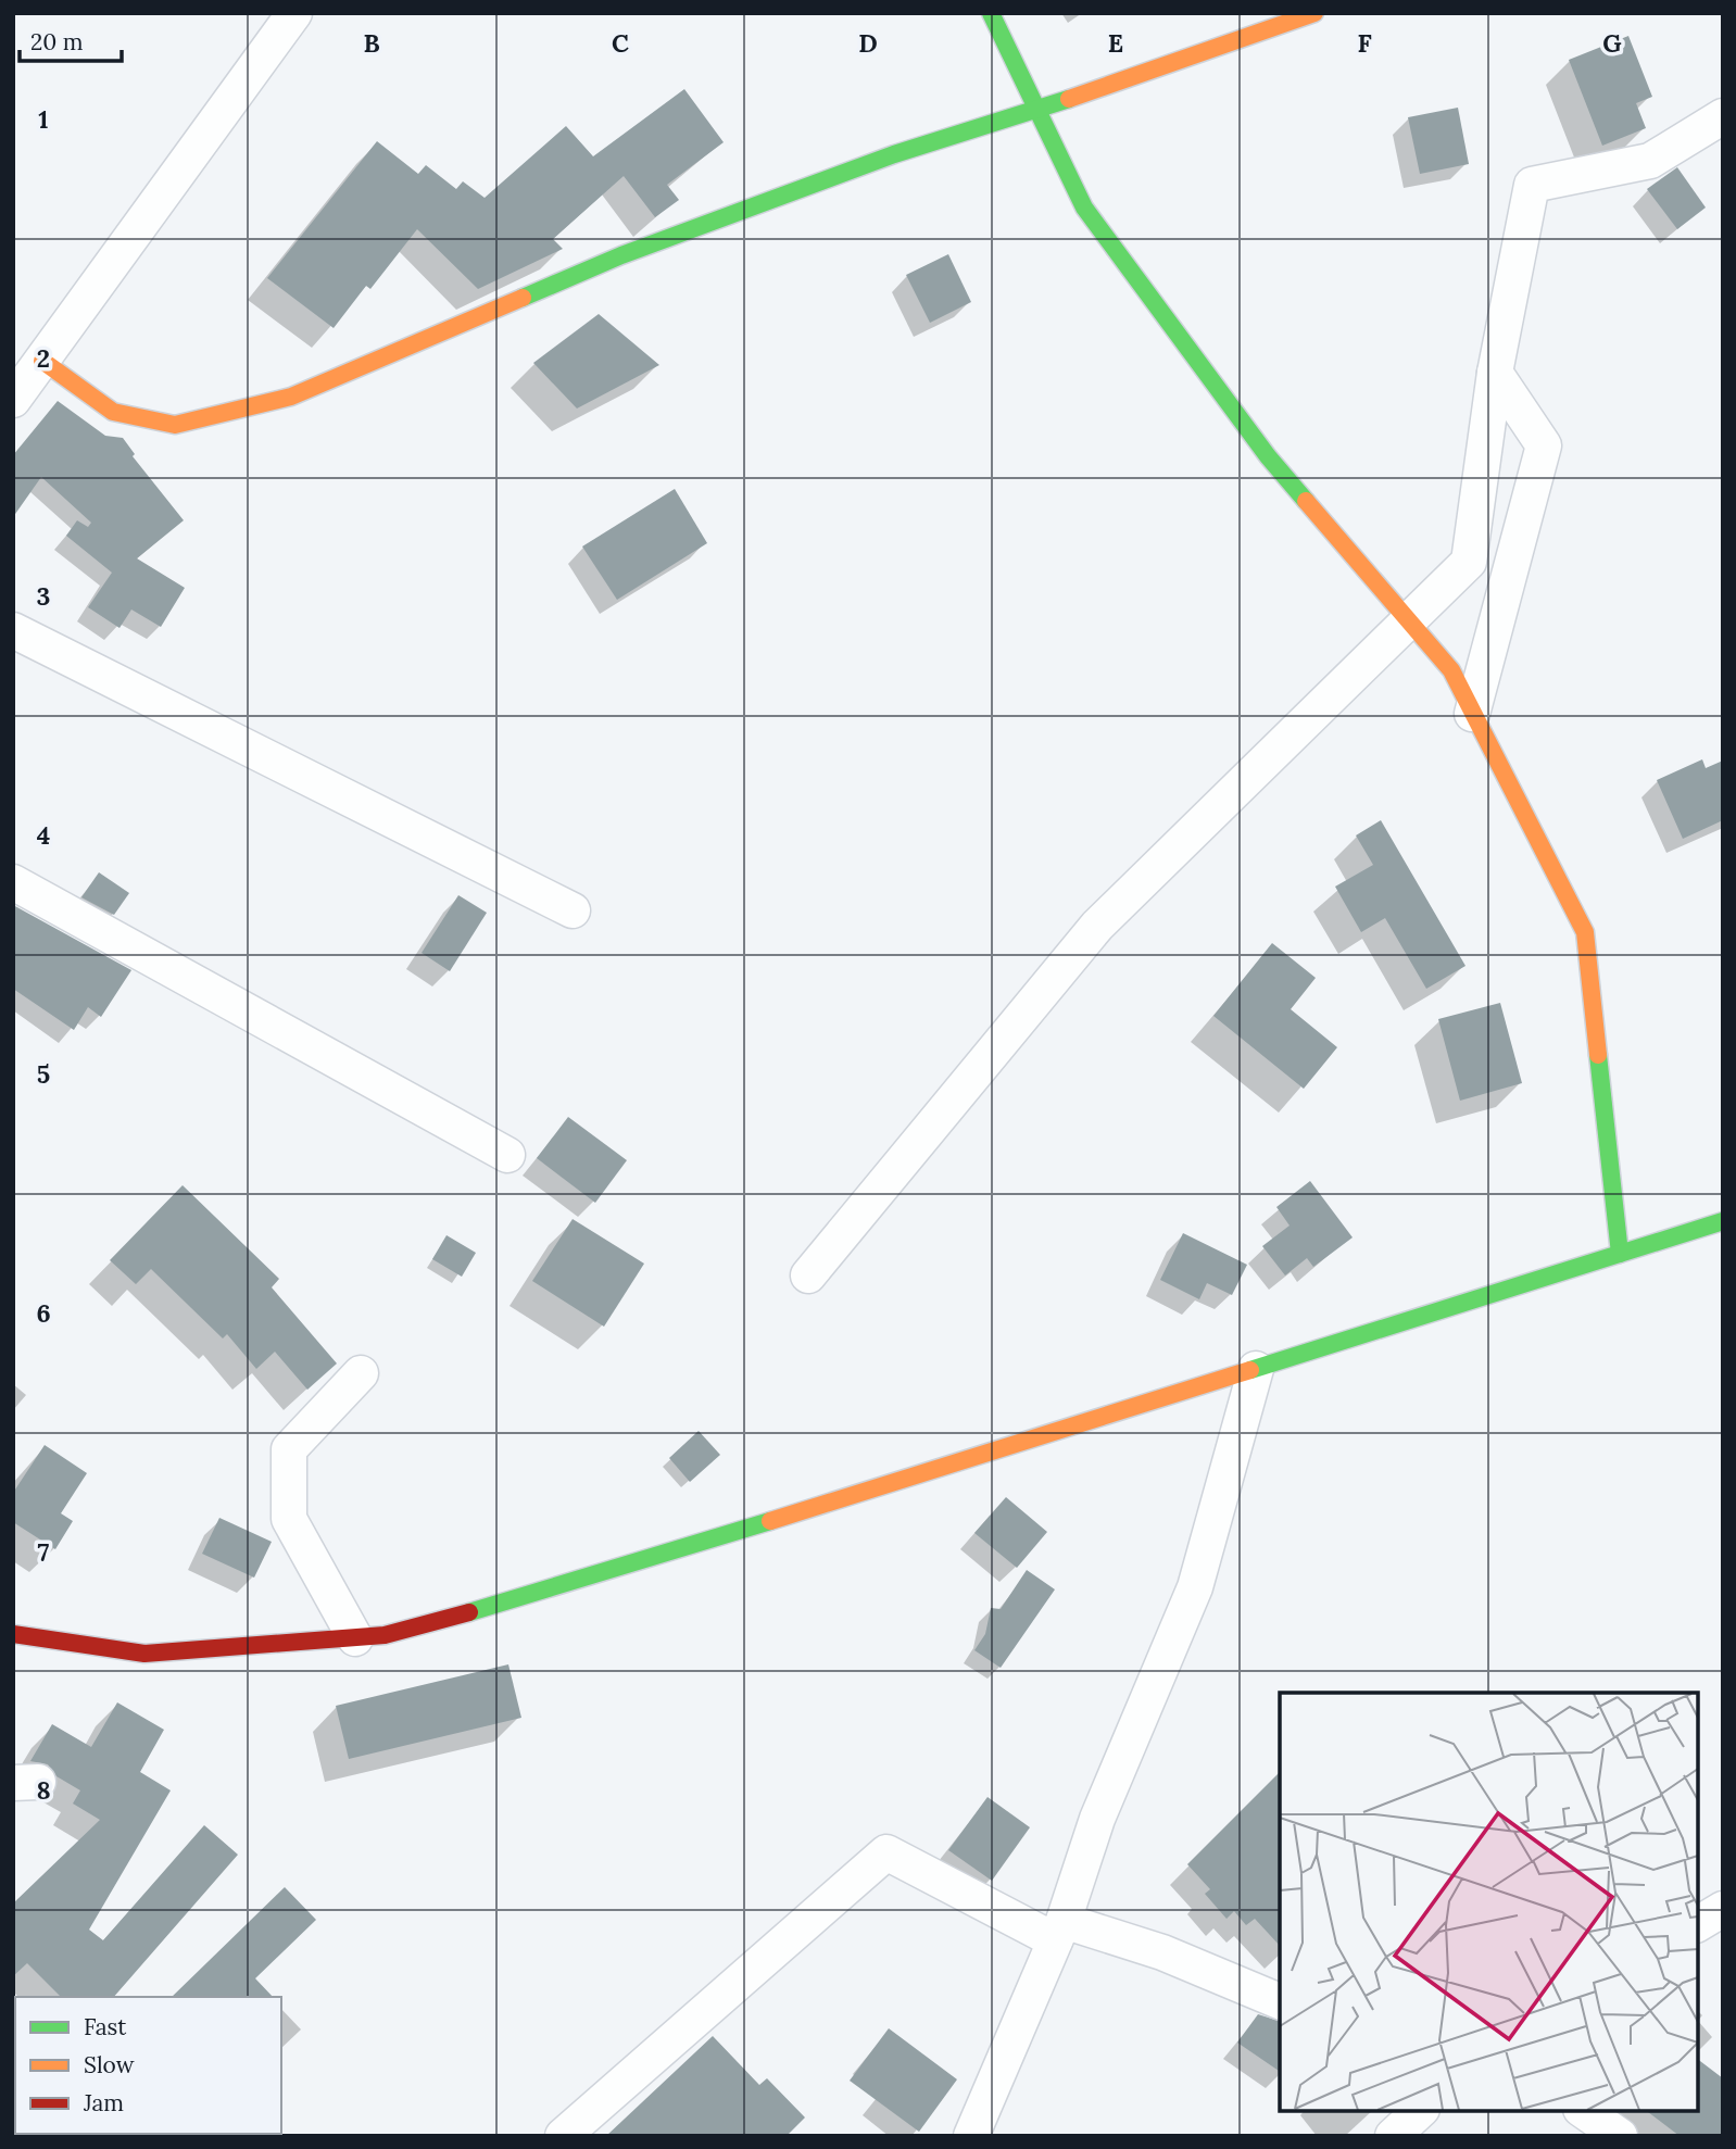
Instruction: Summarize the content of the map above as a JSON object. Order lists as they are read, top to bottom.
{
  "legend": ["Fast", "Slow", "Jam"],
  "scale_bar": "20 m",
  "grid": {
    "columns": [
      "B",
      "C",
      "D",
      "E",
      "F",
      "G"
    ],
    "rows": [
      "1",
      "2",
      "3",
      "4",
      "5",
      "6",
      "7",
      "8"
    ]
  }
}
